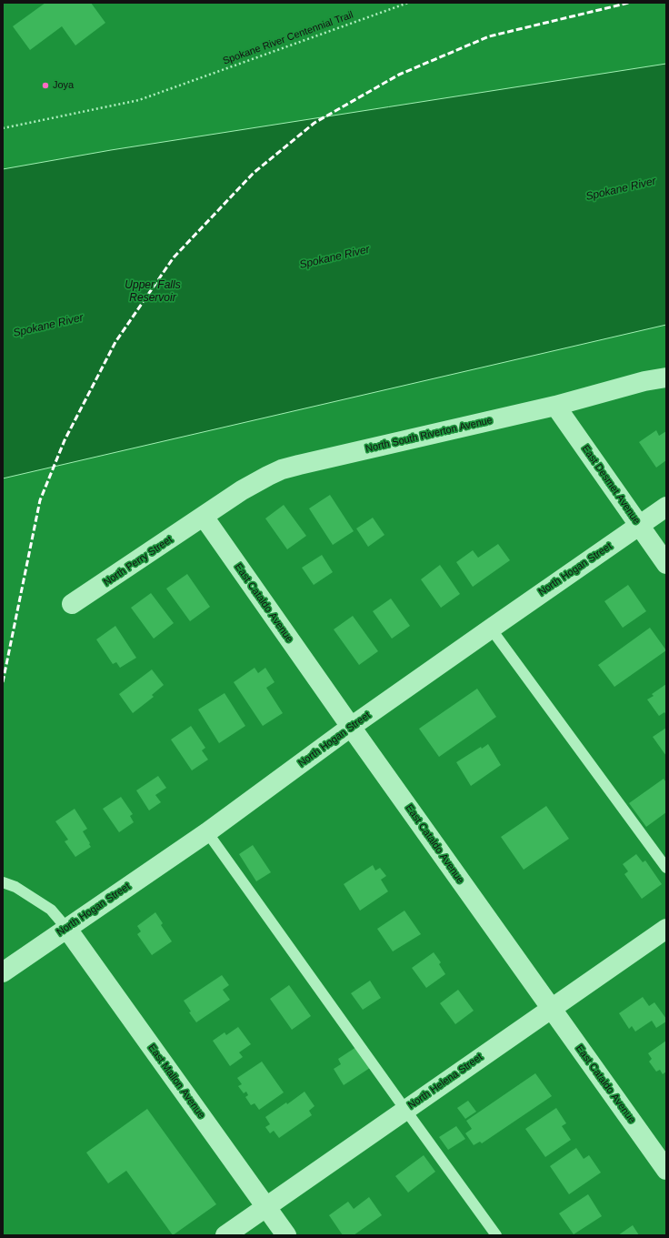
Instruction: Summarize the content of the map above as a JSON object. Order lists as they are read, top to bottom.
{
  "streets": {
    "street": [
      "North South Riverton Avenue",
      "East Desmet Avenue",
      "North Perry Street",
      "North Hogan Street",
      "East Cataldo Avenue",
      "East Mallon Avenue",
      "North Helena Street"
    ],
    "path": ["Spokane River Centennial Trail"]
  },
  "crossings": [
    ["North South Riverton Avenue", "East Desmet Avenue"],
    ["North South Riverton Avenue", "North Perry Street"],
    ["North South Riverton Avenue", "East Cataldo Avenue"],
    ["East Desmet Avenue", "North Hogan Street"],
    ["North Perry Street", "East Cataldo Avenue"],
    ["North Hogan Street", "East Cataldo Avenue"],
    ["North Hogan Street", "East Mallon Avenue"],
    ["East Cataldo Avenue", "North Helena Street"],
    ["East Mallon Avenue", "North Helena Street"]
  ],
  "water": ["Spokane River", "Upper Falls Reservoir"],
  "places": ["Joya"]
}
